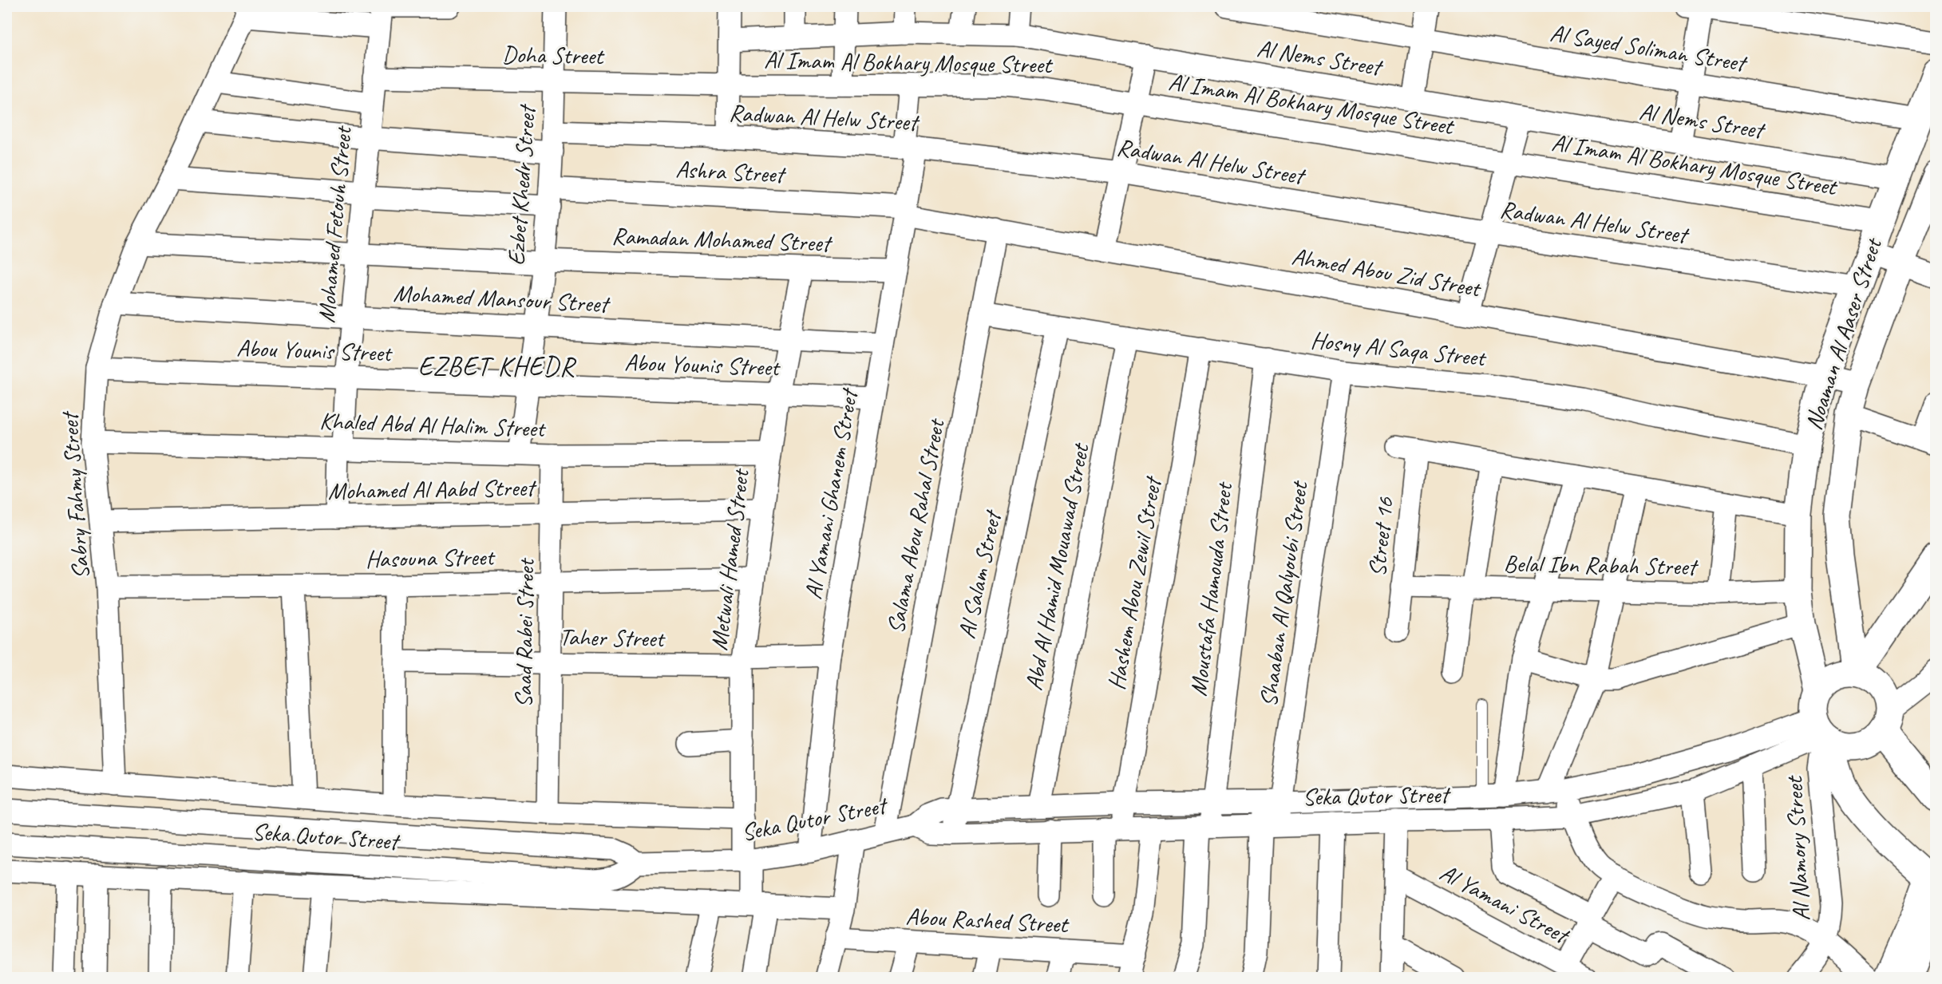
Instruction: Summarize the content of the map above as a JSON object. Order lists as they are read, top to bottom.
{
  "streets": {
    "main road": ["Noaman Al Aaser Street"],
    "street": [
      "Al Sayed Soliman Street",
      "Doha Street",
      "Al Nems Street",
      "Al Imam Al Bokhary Mosque Street",
      "Radwan Al Helw Street",
      "Ashra Street",
      "Ezbet Khedr Street",
      "Mohamed Fetouh Street",
      "Ramadan Mohamed Street",
      "Ahmed Abou Zid Street",
      "Mohamed Mansour Street",
      "Hosny Al Saqa Street",
      "Abou Younis Street",
      "Khaled Abd Al Halim Street",
      "Mohamed Al Aabd Street",
      "Al Yamani Ghanem Street",
      "Sabry Fahmy Street",
      "Salama Abou Rahal Street",
      "Street 16",
      "Hasouna Street",
      "Metwali Hamed Street",
      "Belal Ibn Rabah Street",
      "Abd Al Hamid Mouawad Street",
      "Al Salam Street",
      "Hashem Abou Zewil Street",
      "Moustafa Hamouda Street",
      "Shaaban Al Qalyoubi Street",
      "Saad Rabei Street",
      "Taher Street",
      "Seka Qutor Street",
      "Al Namory Street",
      "Al Yamani Street",
      "Abou Rashed Street"
    ]
  },
  "crossings": [
    ["Al Sayed Soliman Street", "Noaman Al Aaser Street"],
    ["Doha Street", "Al Imam Al Bokhary Mosque Street"],
    ["Doha Street", "Ezbet Khedr Street"],
    ["Doha Street", "Mohamed Fetouh Street"],
    ["Al Nems Street", "Noaman Al Aaser Street"],
    ["Al Imam Al Bokhary Mosque Street", "Noaman Al Aaser Street"],
    ["Al Imam Al Bokhary Mosque Street", "Al Yamani Ghanem Street"],
    ["Radwan Al Helw Street", "Ezbet Khedr Street"],
    ["Radwan Al Helw Street", "Mohamed Fetouh Street"],
    ["Radwan Al Helw Street", "Noaman Al Aaser Street"],
    ["Radwan Al Helw Street", "Al Yamani Ghanem Street"],
    ["Radwan Al Helw Street", "Sabry Fahmy Street"],
    ["Ashra Street", "Ezbet Khedr Street"],
    ["Ashra Street", "Mohamed Fetouh Street"],
    ["Ashra Street", "Ahmed Abou Zid Street"],
    ["Ashra Street", "Al Yamani Ghanem Street"],
    ["Ashra Street", "Sabry Fahmy Street"],
    ["Ezbet Khedr Street", "Ramadan Mohamed Street"],
    ["Ezbet Khedr Street", "Mohamed Mansour Street"],
    ["Ezbet Khedr Street", "Abou Younis Street"],
    ["Ezbet Khedr Street", "Khaled Abd Al Halim Street"],
    ["Mohamed Fetouh Street", "Ramadan Mohamed Street"],
    ["Mohamed Fetouh Street", "Mohamed Mansour Street"],
    ["Mohamed Fetouh Street", "Abou Younis Street"],
    ["Mohamed Fetouh Street", "Khaled Abd Al Halim Street"],
    ["Mohamed Fetouh Street", "Mohamed Al Aabd Street"],
    ["Ramadan Mohamed Street", "Al Yamani Ghanem Street"],
    ["Ramadan Mohamed Street", "Sabry Fahmy Street"],
    ["Ramadan Mohamed Street", "Metwali Hamed Street"],
    ["Ahmed Abou Zid Street", "Noaman Al Aaser Street"],
    ["Ahmed Abou Zid Street", "Al Yamani Ghanem Street"],
    ["Ahmed Abou Zid Street", "Salama Abou Rahal Street"],
    ["Mohamed Mansour Street", "Al Yamani Ghanem Street"],
    ["Mohamed Mansour Street", "Sabry Fahmy Street"],
    ["Mohamed Mansour Street", "Metwali Hamed Street"],
    ["Noaman Al Aaser Street", "Hosny Al Saqa Street"],
    ["Noaman Al Aaser Street", "Belal Ibn Rabah Street"],
    ["Noaman Al Aaser Street", "Seka Qutor Street"],
    ["Noaman Al Aaser Street", "Al Namory Street"],
    ["Hosny Al Saqa Street", "Salama Abou Rahal Street"],
    ["Hosny Al Saqa Street", "Abd Al Hamid Mouawad Street"],
    ["Hosny Al Saqa Street", "Al Salam Street"],
    ["Hosny Al Saqa Street", "Hashem Abou Zewil Street"],
    ["Hosny Al Saqa Street", "Moustafa Hamouda Street"],
    ["Hosny Al Saqa Street", "Shaaban Al Qalyoubi Street"],
    ["Abou Younis Street", "Al Yamani Ghanem Street"],
    ["Abou Younis Street", "Sabry Fahmy Street"],
    ["Abou Younis Street", "Metwali Hamed Street"],
    ["Khaled Abd Al Halim Street", "Sabry Fahmy Street"],
    ["Khaled Abd Al Halim Street", "Metwali Hamed Street"],
    ["Khaled Abd Al Halim Street", "Saad Rabei Street"],
    ["Mohamed Al Aabd Street", "Sabry Fahmy Street"],
    ["Mohamed Al Aabd Street", "Metwali Hamed Street"],
    ["Mohamed Al Aabd Street", "Saad Rabei Street"],
    ["Al Yamani Ghanem Street", "Taher Street"],
    ["Al Yamani Ghanem Street", "Seka Qutor Street"],
    ["Sabry Fahmy Street", "Hasouna Street"],
    ["Salama Abou Rahal Street", "Seka Qutor Street"],
    ["Street 16", "Belal Ibn Rabah Street"],
    ["Hasouna Street", "Metwali Hamed Street"],
    ["Hasouna Street", "Saad Rabei Street"],
    ["Metwali Hamed Street", "Taher Street"],
    ["Metwali Hamed Street", "Seka Qutor Street"],
    ["Abd Al Hamid Mouawad Street", "Seka Qutor Street"],
    ["Al Salam Street", "Seka Qutor Street"],
    ["Hashem Abou Zewil Street", "Seka Qutor Street"],
    ["Moustafa Hamouda Street", "Seka Qutor Street"],
    ["Shaaban Al Qalyoubi Street", "Seka Qutor Street"],
    ["Saad Rabei Street", "Taher Street"],
    ["Seka Qutor Street", "Al Namory Street"]
  ],
  "districts": ["EZBET KHEDR"]
}
